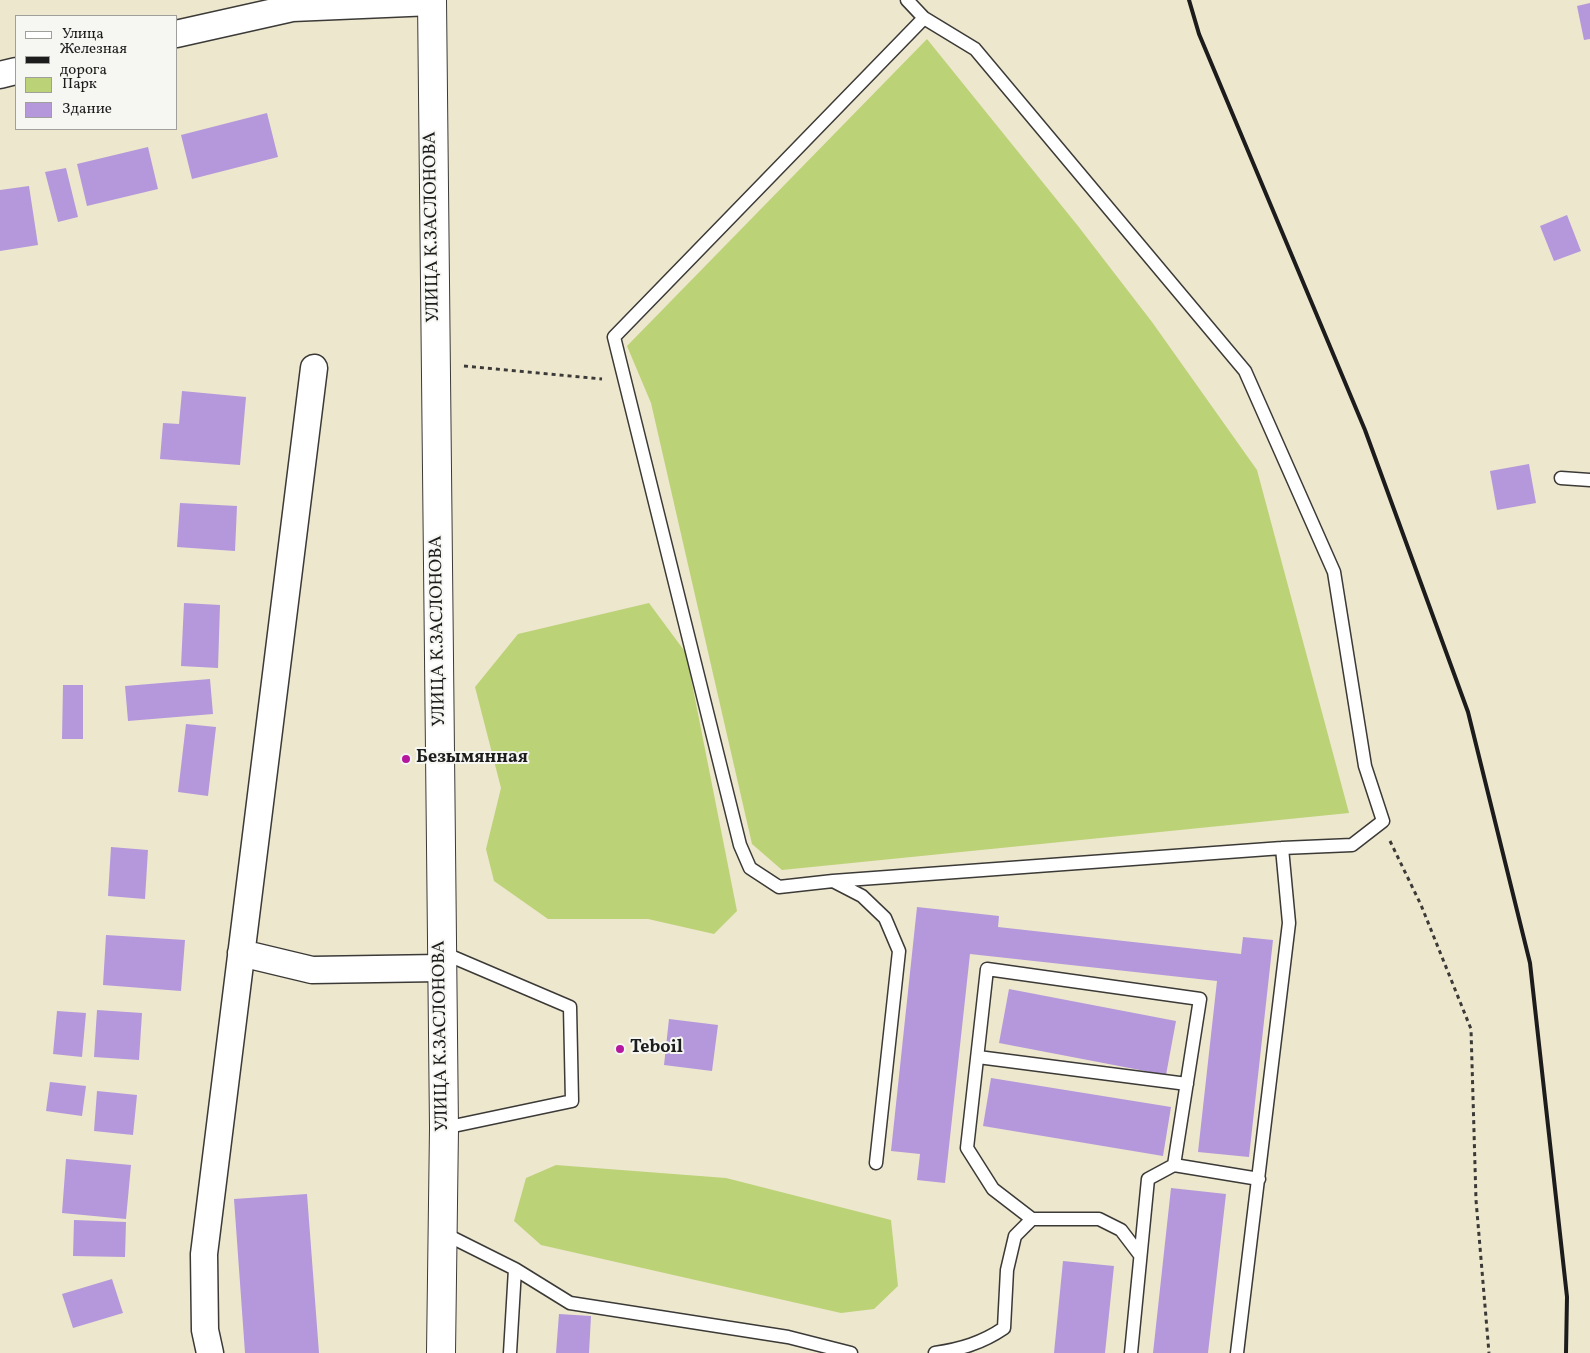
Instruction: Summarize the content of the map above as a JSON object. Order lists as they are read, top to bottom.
{
  "streets": {
    "street": ["УЛИЦА К.ЗАСЛОНОВА"]
  },
  "places": ["Безымянная", "Teboil"],
  "legend": [
    "Улица",
    "Железная дорога",
    "Парк",
    "Здание"
  ]
}
